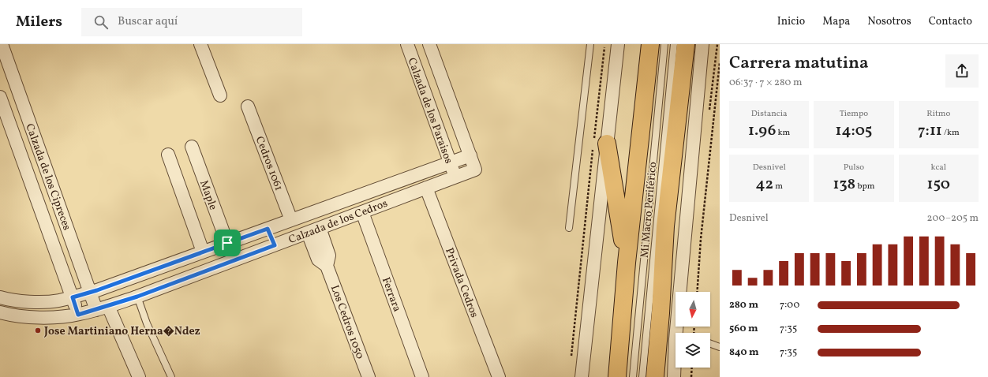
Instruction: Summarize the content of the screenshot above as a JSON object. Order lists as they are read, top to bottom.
{
  "streets": {
    "street": [
      "Calzada de los Paraisos",
      "Cedros 1061",
      "Calzada de los Cipreces",
      "Maple",
      "Calzada de los Cedros",
      "Privada Cedros",
      "Ferrara",
      "Los Cedros 1050"
    ],
    "lane": ["Mi Macro Periférico"]
  },
  "crossings": [
    ["Calzada de los Paraisos", "Calzada de los Cedros"],
    ["Cedros 1061", "Calzada de los Cedros"],
    ["Calzada de los Cipreces", "Calzada de los Cedros"],
    ["Maple", "Calzada de los Cedros"],
    ["Calzada de los Cedros", "Privada Cedros"],
    ["Calzada de los Cedros", "Ferrara"],
    ["Calzada de los Cedros", "Los Cedros 1050"]
  ],
  "places": ["Jose Martiniano Herna�Ndez"],
  "north": "bottom",
  "page": {
    "header": "Milers",
    "search": "Buscar aquí",
    "nav": [
      "Inicio",
      "Mapa",
      "Nosotros",
      "Contacto"
    ],
    "heading": ["Carrera matutina", "06:37 · 7 × 280 m"],
    "stats": [
      ["Distancia", "1.96 km"],
      ["Tiempo", "14:05"],
      ["Ritmo", "7:11 /km"],
      ["Desnivel", "42 m"],
      ["Pulso", "138 bpm"],
      ["kcal", "150"]
    ],
    "chart": ["Desnivel", "200–205 m"],
    "list": [
      {
        "name": "280 m",
        "note": "7:00"
      },
      {
        "name": "560 m",
        "note": "7:35"
      },
      {
        "name": "840 m",
        "note": "7:35"
      }
    ]
  }
}
